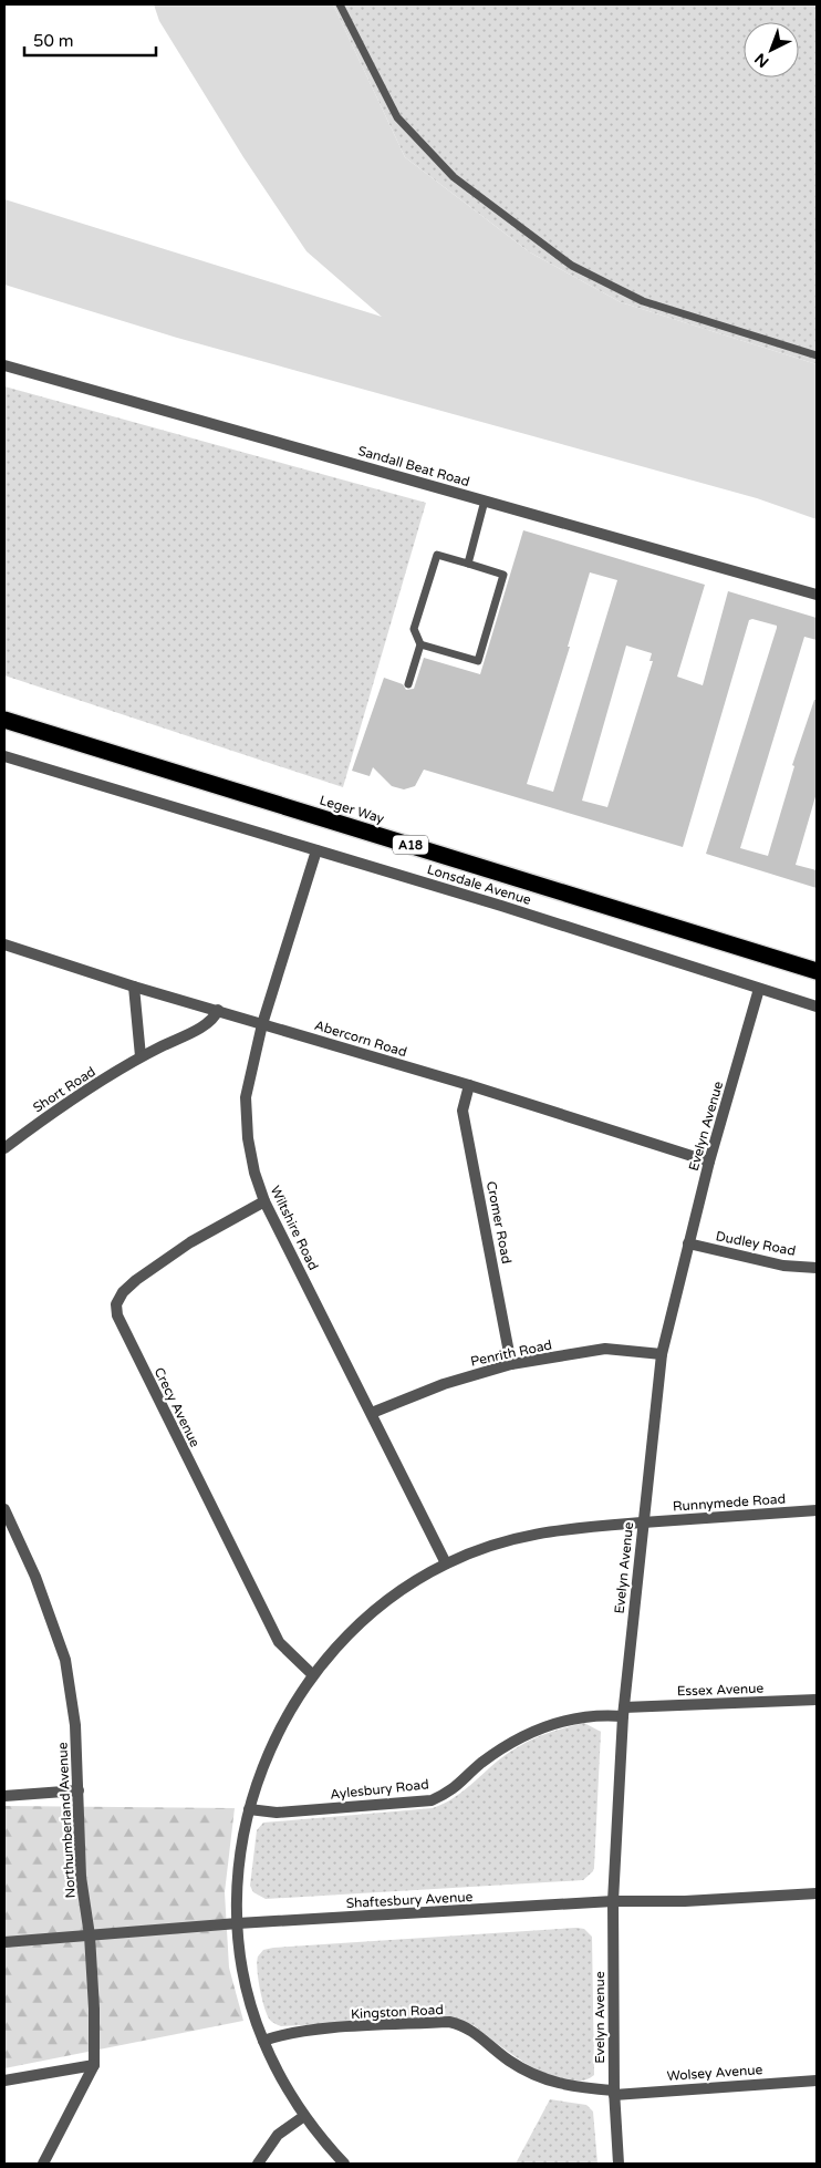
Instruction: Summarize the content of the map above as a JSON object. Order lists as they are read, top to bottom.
{
  "streets": {
    "highway": ["Leger Way", "A18"],
    "street": [
      "Sandall Beat Road",
      "Lonsdale Avenue",
      "Abercorn Road",
      "Short Road",
      "Evelyn Avenue",
      "Cromer Road",
      "Wiltshire Road",
      "Dudley Road",
      "Penrith Road",
      "Crecy Avenue",
      "Runnymede Road",
      "Essex Avenue",
      "Aylesbury Road",
      "Northumberland Avenue",
      "Shaftesbury Avenue",
      "Kingston Road",
      "Wolsey Avenue"
    ]
  },
  "crossings": [
    ["Lonsdale Avenue", "Evelyn Avenue"],
    ["Lonsdale Avenue", "Wiltshire Road"],
    ["Abercorn Road", "Short Road"],
    ["Abercorn Road", "Evelyn Avenue"],
    ["Abercorn Road", "Cromer Road"],
    ["Abercorn Road", "Wiltshire Road"],
    ["Evelyn Avenue", "Dudley Road"],
    ["Evelyn Avenue", "Penrith Road"],
    ["Evelyn Avenue", "Runnymede Road"],
    ["Evelyn Avenue", "Essex Avenue"],
    ["Evelyn Avenue", "Aylesbury Road"],
    ["Evelyn Avenue", "Shaftesbury Avenue"],
    ["Evelyn Avenue", "Kingston Road"],
    ["Evelyn Avenue", "Wolsey Avenue"],
    ["Cromer Road", "Penrith Road"],
    ["Wiltshire Road", "Penrith Road"],
    ["Wiltshire Road", "Crecy Avenue"],
    ["Wiltshire Road", "Runnymede Road"],
    ["Crecy Avenue", "Runnymede Road"],
    ["Runnymede Road", "Aylesbury Road"],
    ["Runnymede Road", "Shaftesbury Avenue"],
    ["Runnymede Road", "Kingston Road"],
    ["Essex Avenue", "Aylesbury Road"],
    ["Northumberland Avenue", "Shaftesbury Avenue"],
    ["Kingston Road", "Wolsey Avenue"]
  ],
  "scale_bar": "50 m",
  "north": "bottom left"
}
